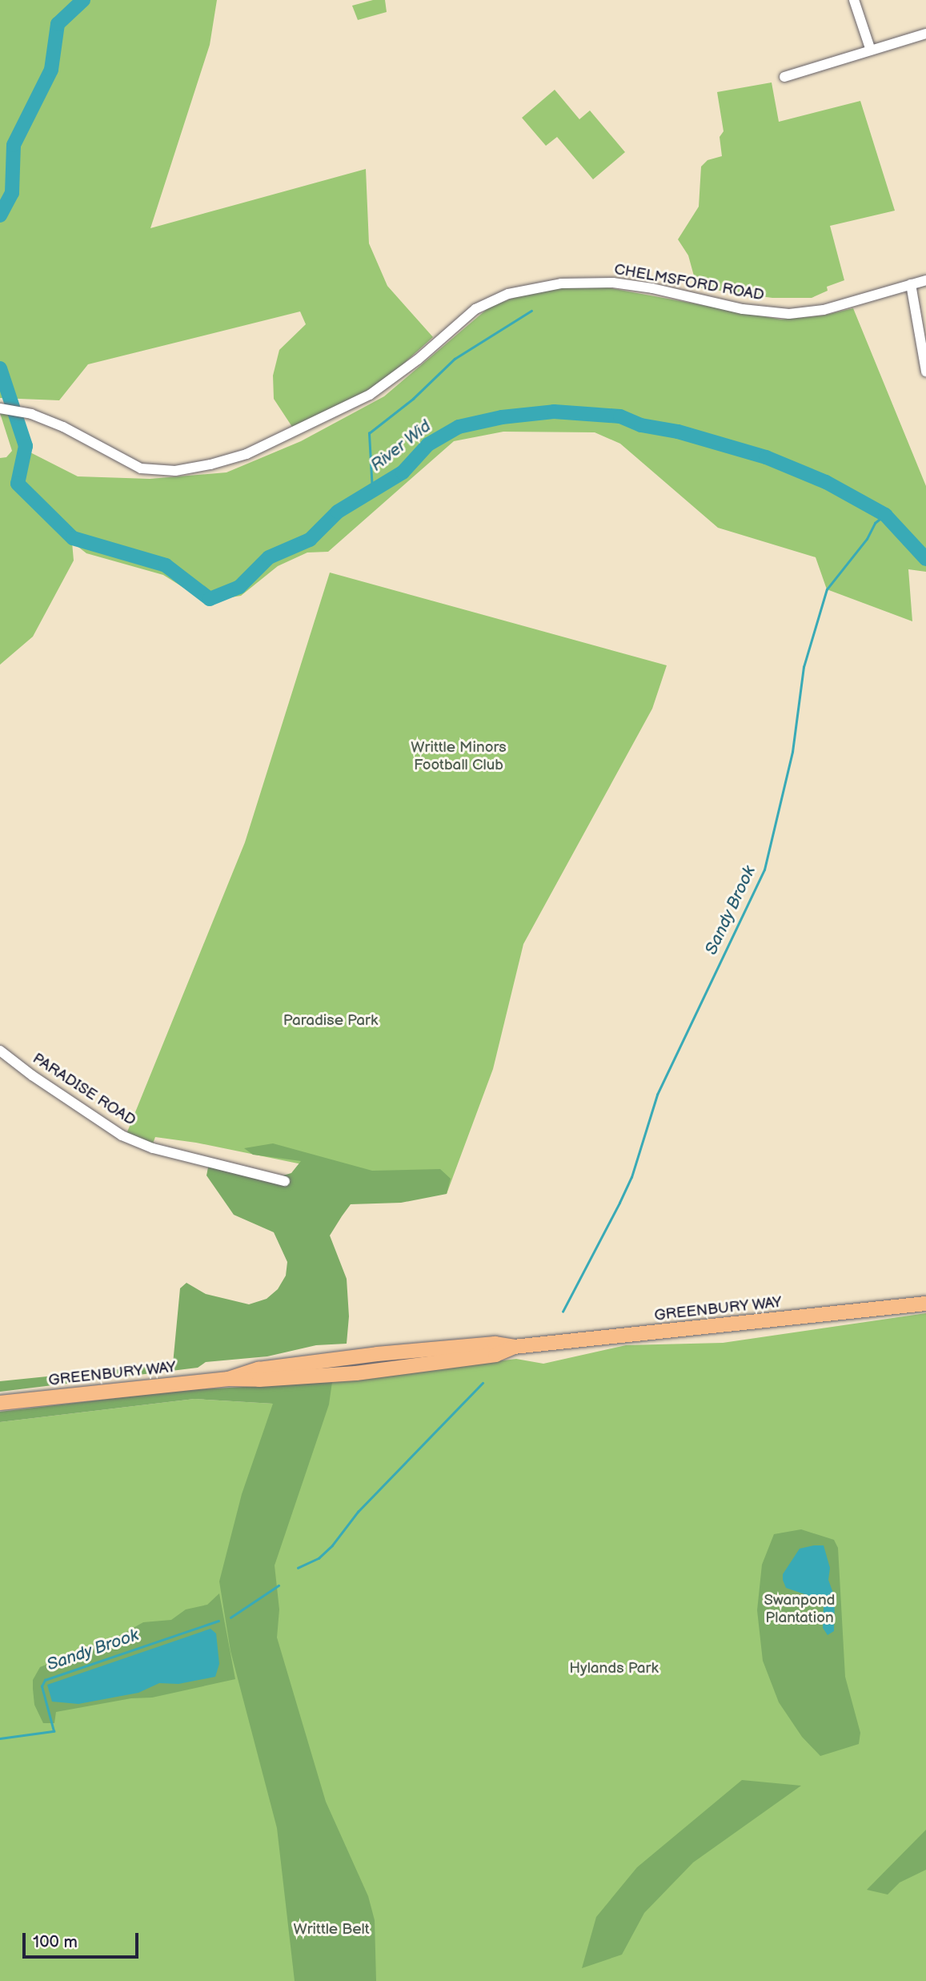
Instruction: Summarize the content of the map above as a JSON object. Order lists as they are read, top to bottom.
{
  "streets": {
    "highway": ["GREENBURY WAY"],
    "street": ["CHELMSFORD ROAD", "PARADISE ROAD"]
  },
  "water": ["River Wid", "Sandy Brook"],
  "parks": [
    "Writtle Minors Football Club",
    "Paradise Park",
    "Swanpond Plantation",
    "Hylands Park",
    "Writtle Belt"
  ],
  "scale_bar": "100 m"
}
